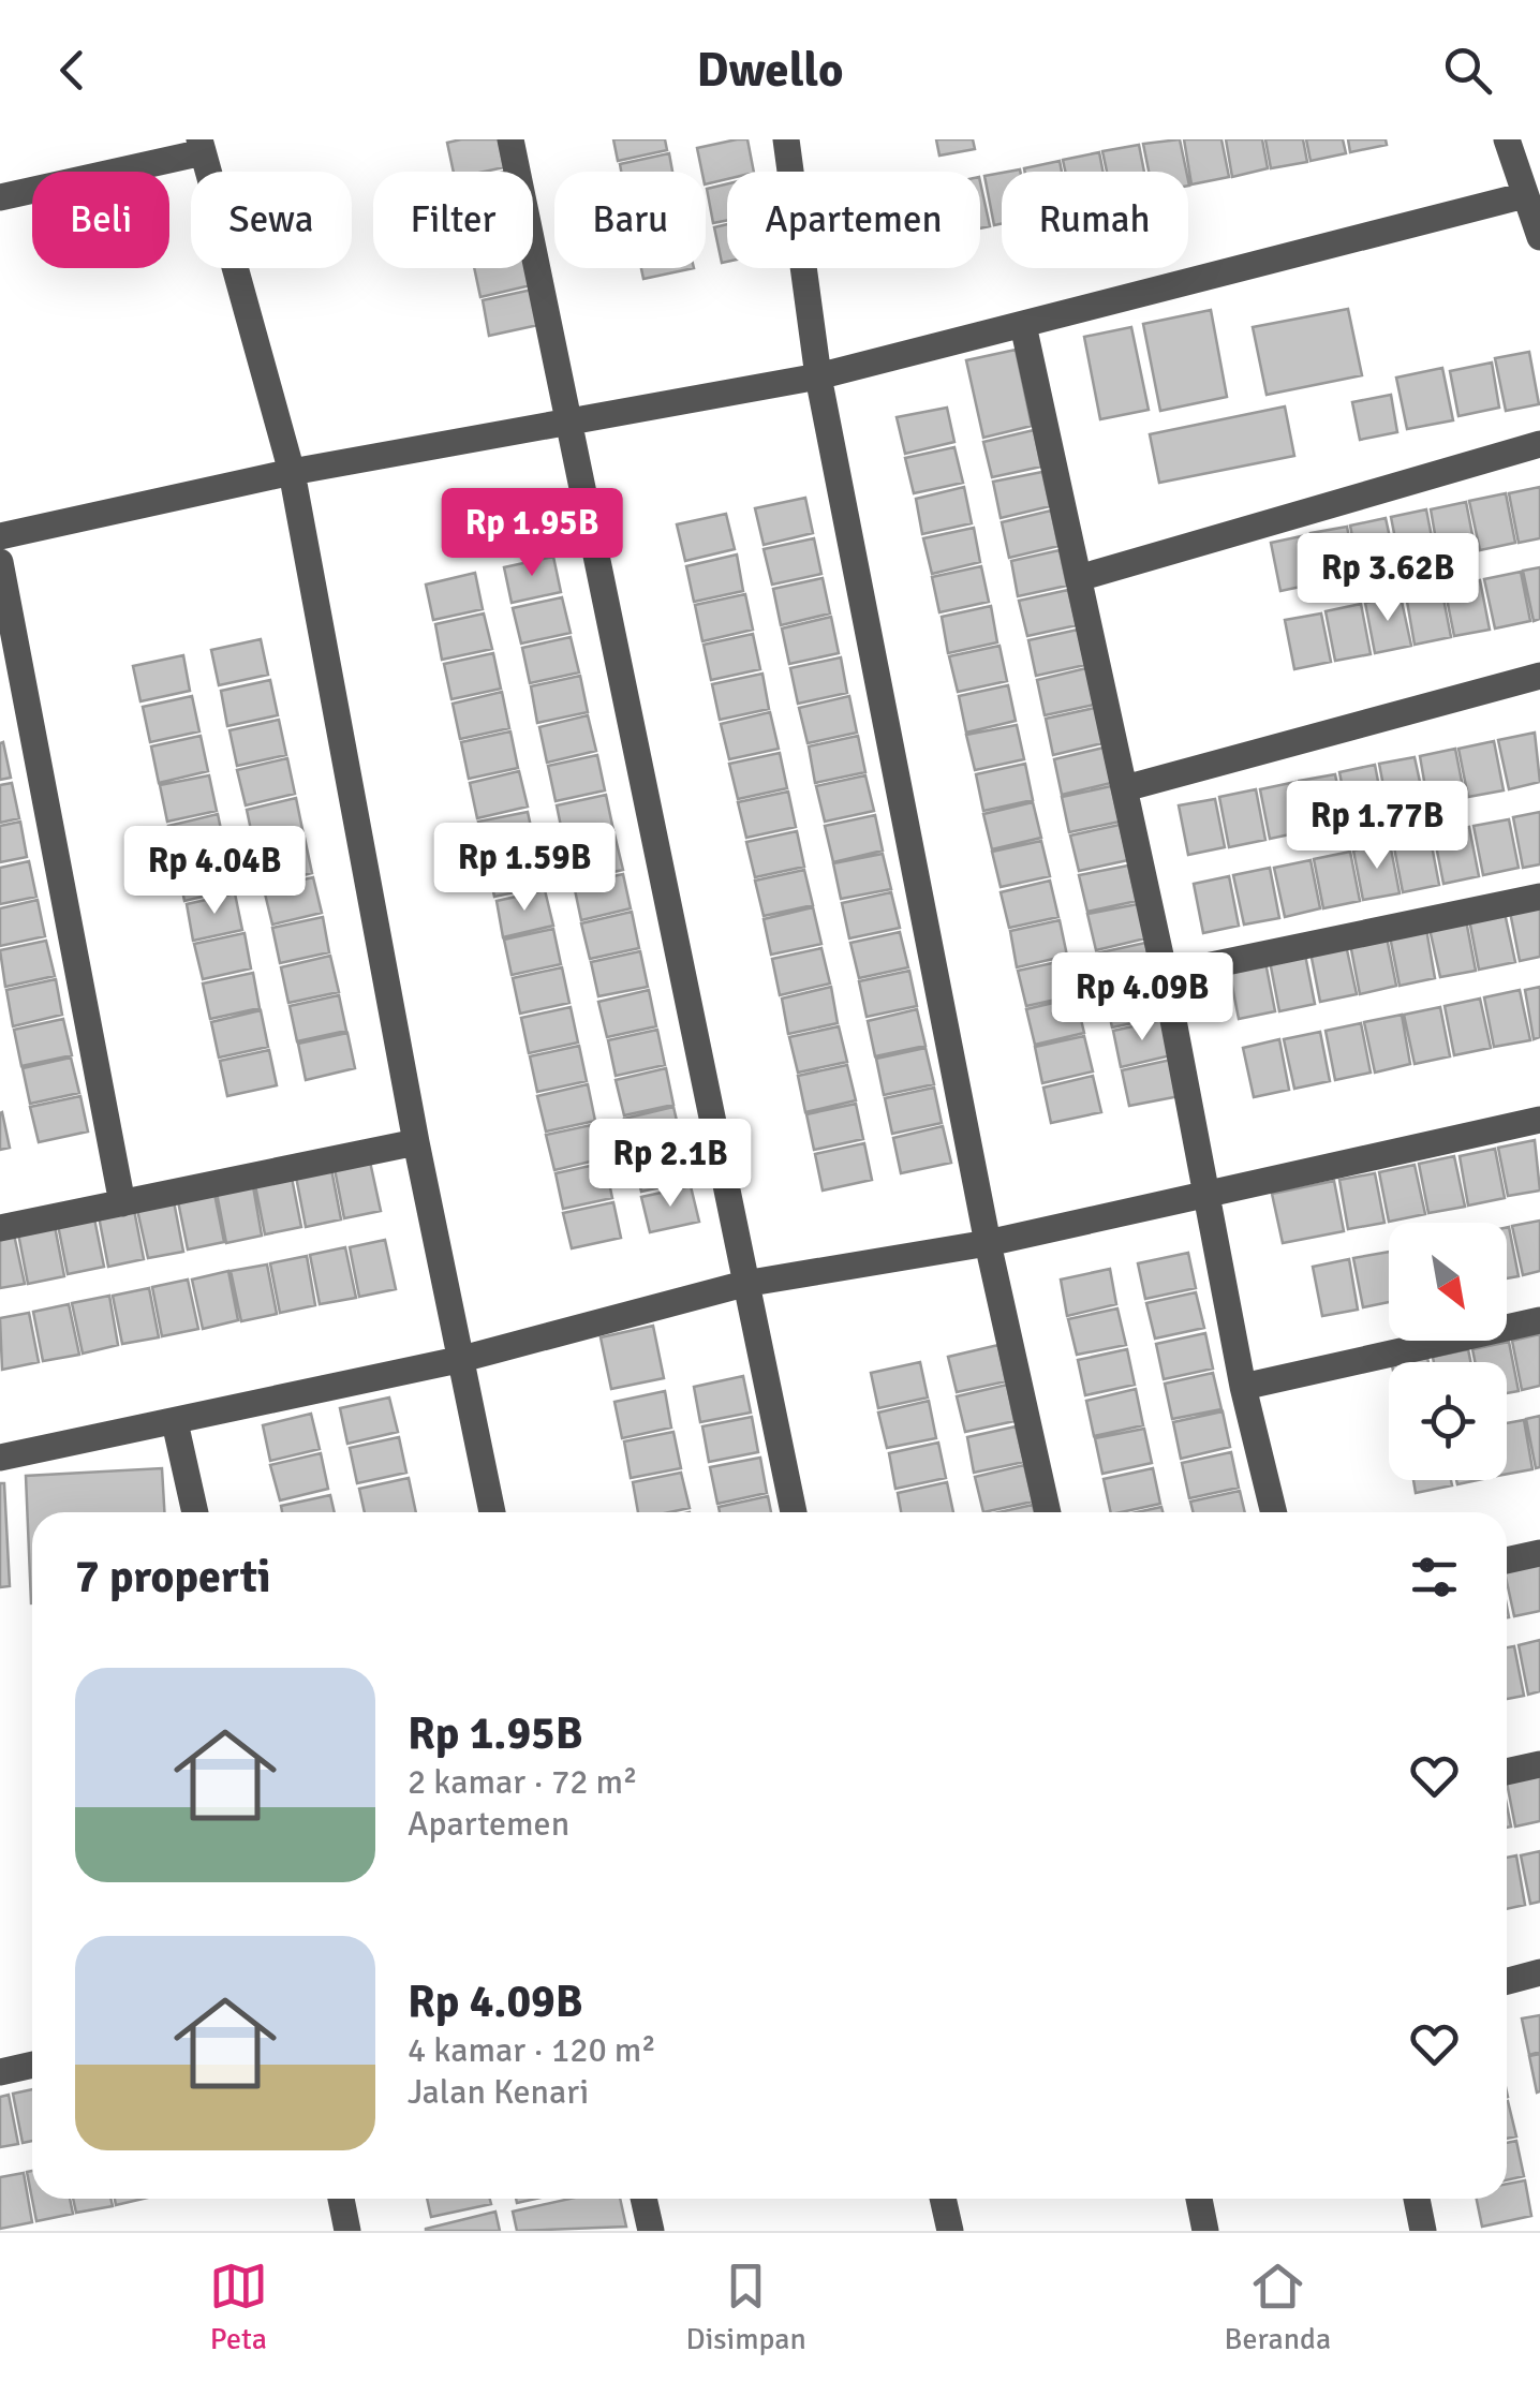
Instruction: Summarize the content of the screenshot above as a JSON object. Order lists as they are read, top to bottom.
{
  "north": "bottom right",
  "page": {
    "header": "Dwello",
    "chip": [
      "Beli",
      "Sewa",
      "Filter",
      "Baru",
      "Apartemen",
      "Rumah"
    ],
    "price": [
      "Rp 1.95B",
      "Rp 3.62B",
      "Rp 1.77B",
      "Rp 1.59B",
      "Rp 4.04B",
      "Rp 4.09B",
      "Rp 2.1B"
    ],
    "heading": "7 properti",
    "list": [
      {
        "name": "Rp 1.95B",
        "note": "2 kamar · 72 m² · Apartemen"
      },
      {
        "name": "Rp 4.09B",
        "note": "4 kamar · 120 m² · Jalan Kenari"
      }
    ],
    "tabs": ["Peta", "Disimpan", "Beranda"]
  }
}
